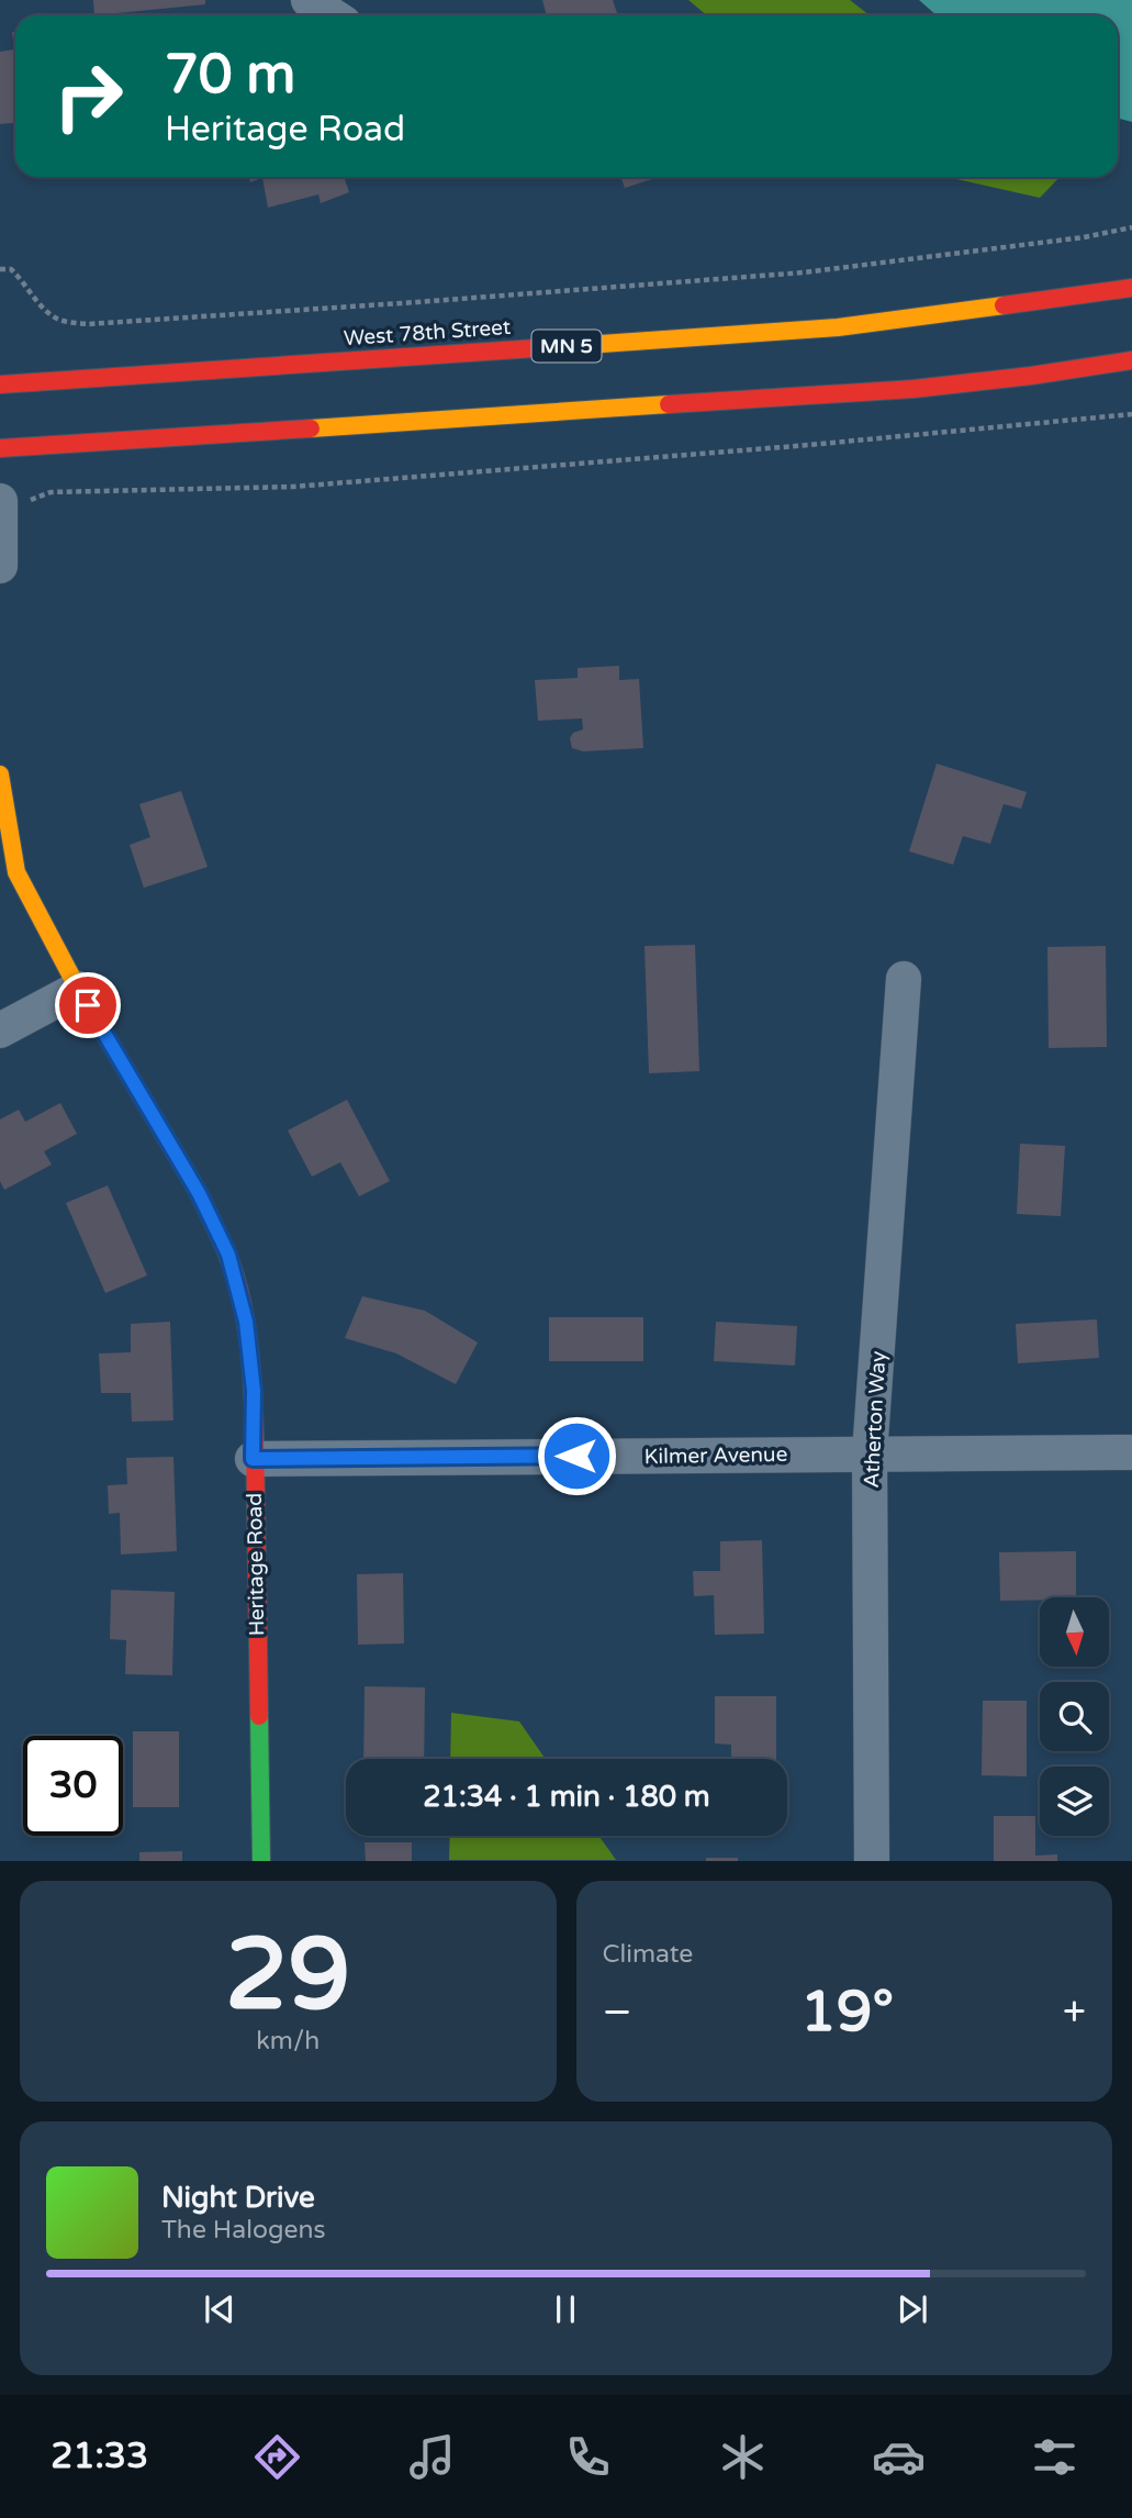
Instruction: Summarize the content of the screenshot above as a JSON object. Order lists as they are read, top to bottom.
{
  "streets": {
    "main road": ["West 78th Street", "MN 5", "Heritage Road"],
    "street": ["Atherton Way", "Kilmer Avenue"]
  },
  "crossings": [
    ["Atherton Way", "Kilmer Avenue"],
    ["Kilmer Avenue", "Heritage Road"]
  ],
  "north": "bottom",
  "page": {
    "turn": ["70 m", "Heritage Road"],
    "limit": "30",
    "trip": "21:34 · 1 min · 180 m",
    "tile": [
      ["29", "km/h"],
      "Climate"
    ],
    "heat": ["−", "19°", "+"],
    "song": ["Night Drive", "The Halogens"],
    "tabs": "21:33"
  }
}
